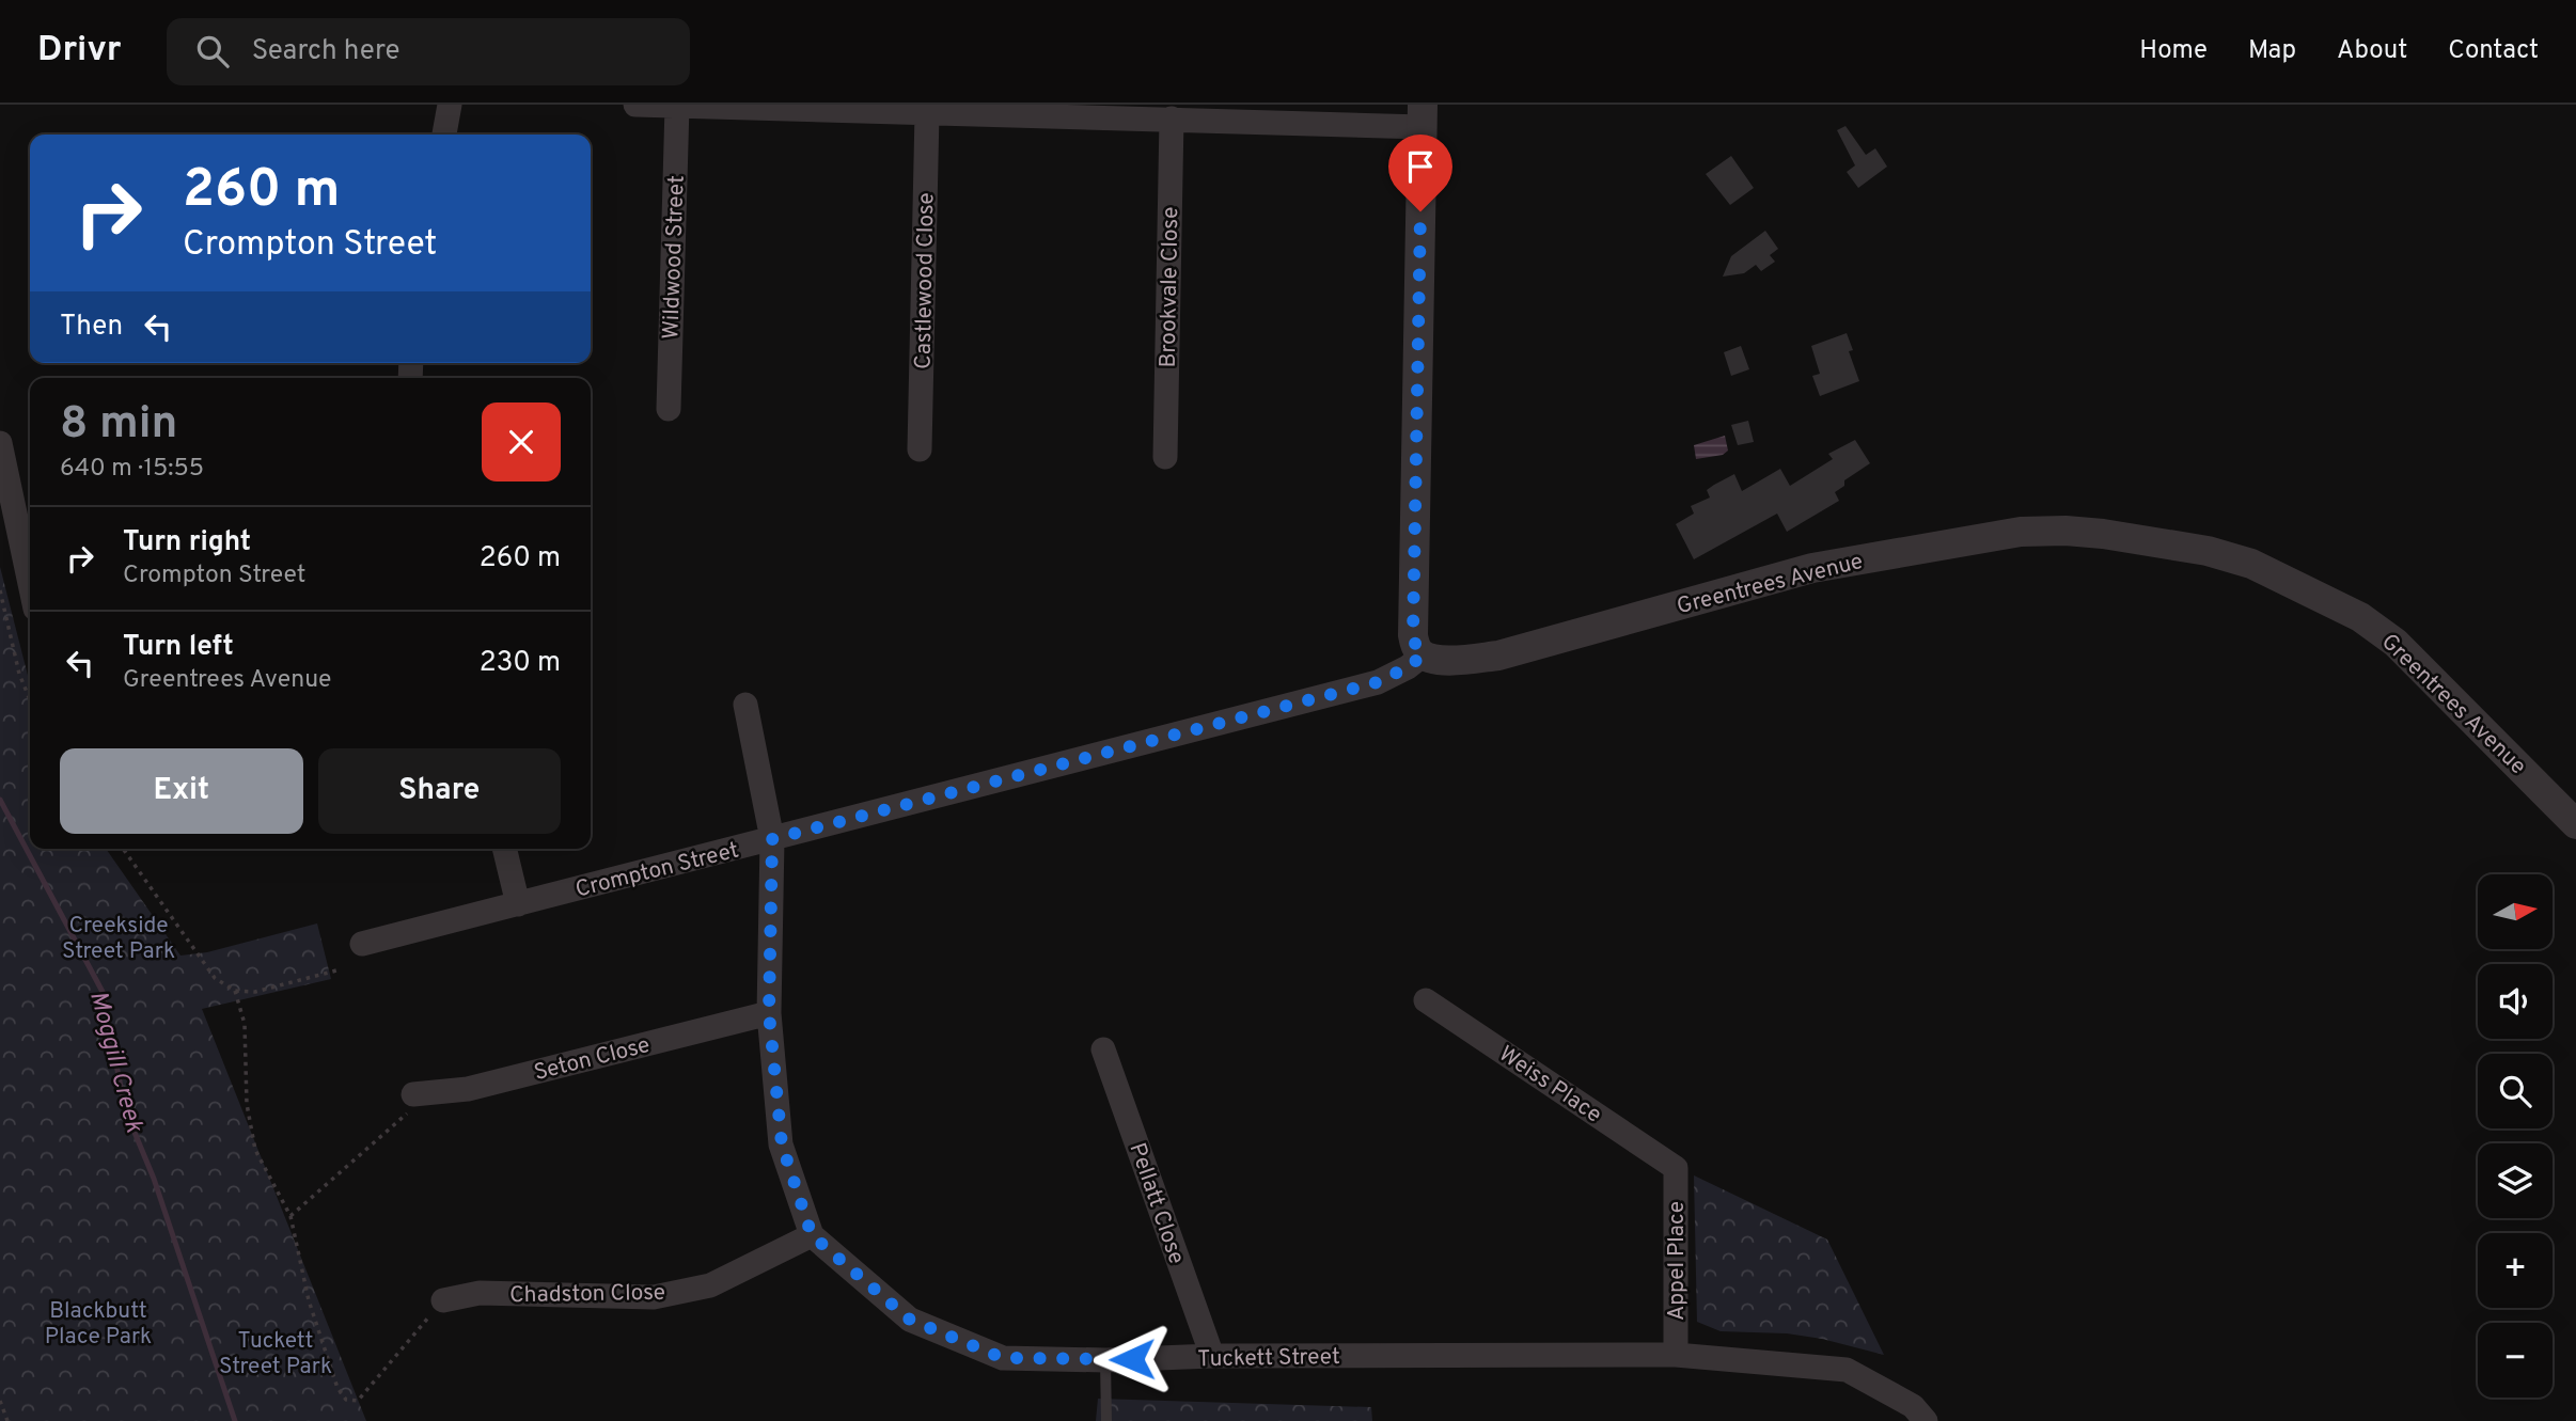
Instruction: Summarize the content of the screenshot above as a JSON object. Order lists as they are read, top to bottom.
{
  "streets": {
    "street": [
      "Wildwood Street",
      "Castlewood Close",
      "Brookvale Close",
      "Greentrees Avenue",
      "Crompton Street",
      "Seton Close",
      "Weiss Place",
      "Pellatt Close",
      "Appel Place",
      "Chadston Close",
      "Tuckett Street"
    ]
  },
  "crossings": [
    ["Greentrees Avenue", "Crompton Street"],
    ["Weiss Place", "Appel Place"],
    ["Pellatt Close", "Tuckett Street"],
    ["Appel Place", "Tuckett Street"],
    ["Chadston Close", "Tuckett Street"]
  ],
  "water": ["Moggill Creek"],
  "parks": ["Creekside Street Park", "Blackbutt Place Park", "Tuckett Street Park"],
  "north": "right",
  "page": {
    "header": "Drivr",
    "search": "Search here",
    "nav": [
      "Home",
      "Map",
      "About",
      "Contact"
    ],
    "turn": ["260 m", "Crompton Street"],
    "then": "Then",
    "heading": ["8 min", "640 m · 15:55"],
    "list": [
      {
        "name": "Turn right",
        "note": "Crompton Street",
        "value": "260 m"
      },
      {
        "name": "Turn left",
        "note": "Greentrees Avenue",
        "value": "230 m"
      }
    ],
    "buttons": ["Exit", "Share"],
    "map_buttons": ["+", "−"]
  }
}
